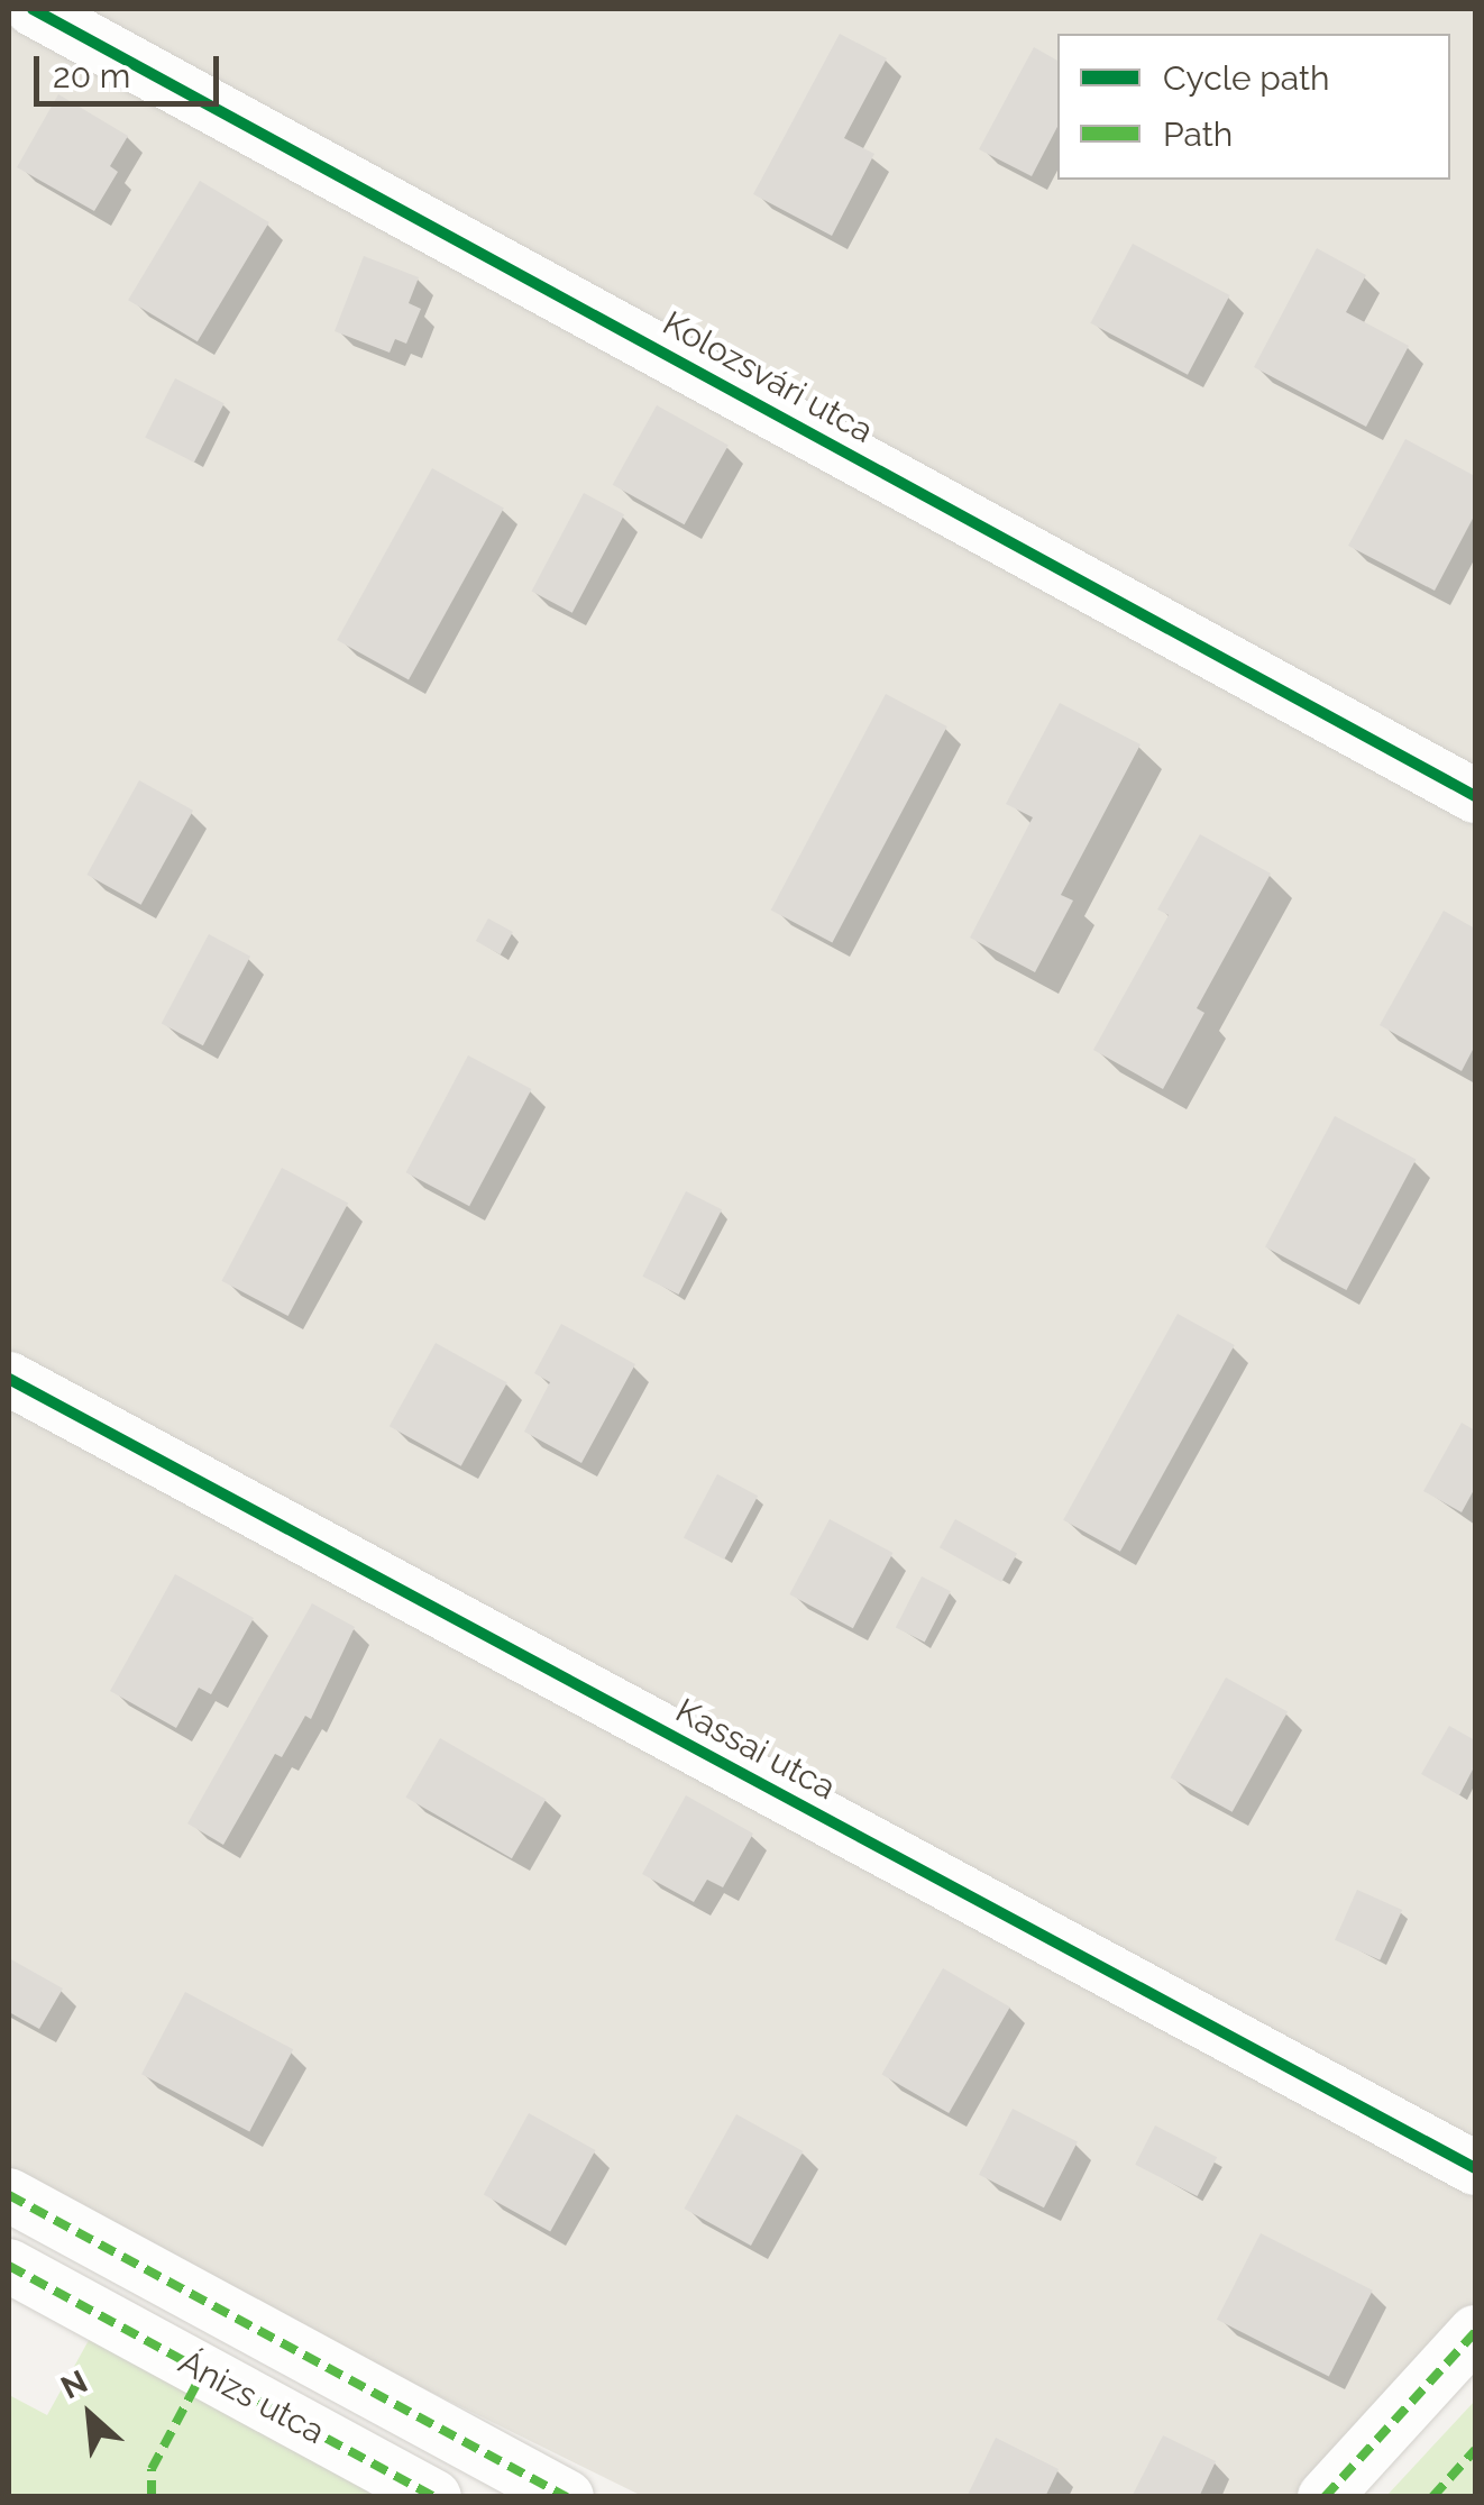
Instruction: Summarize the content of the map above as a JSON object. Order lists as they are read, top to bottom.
{
  "streets": {
    "street": ["Kolozsvári utca", "Kassai utca", "Ánizs utca"]
  },
  "legend": ["Cycle path", "Path"],
  "scale_bar": "20 m",
  "north": "top left"
}
